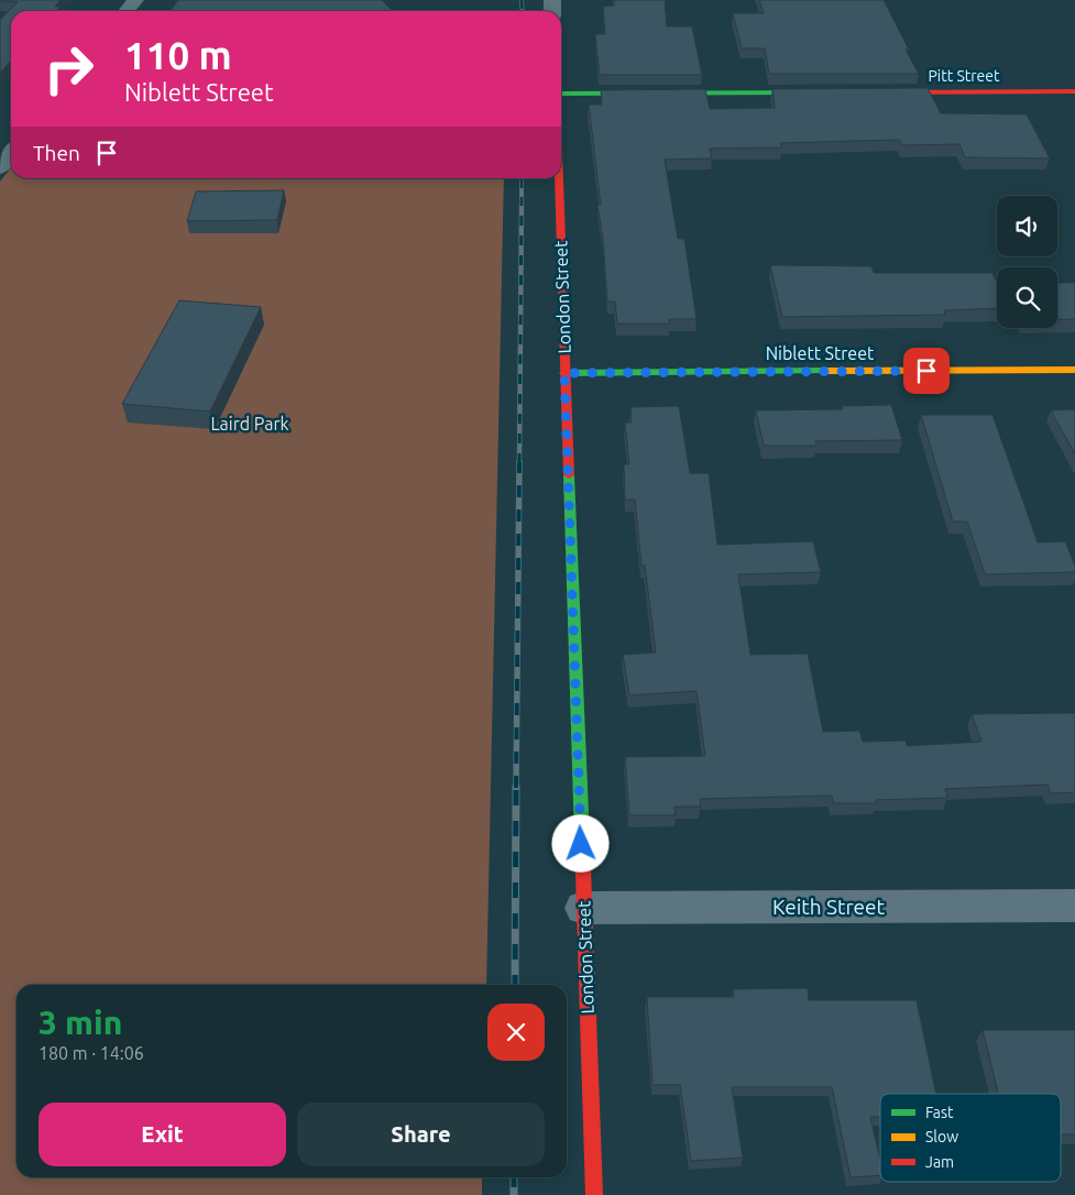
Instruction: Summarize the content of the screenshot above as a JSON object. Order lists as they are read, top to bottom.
{
  "streets": {
    "street": [
      "Pitt Street",
      "London Street",
      "Niblett Street",
      "Keith Street"
    ]
  },
  "crossings": [
    ["London Street", "Niblett Street"],
    ["London Street", "Keith Street"]
  ],
  "parks": ["Laird Park"],
  "legend": ["Fast", "Slow", "Jam"],
  "page": {
    "turn": ["110 m", "Niblett Street"],
    "then": "Then",
    "heading": ["3 min", "180 m · 14:06"],
    "buttons": ["Exit", "Share"]
  }
}
